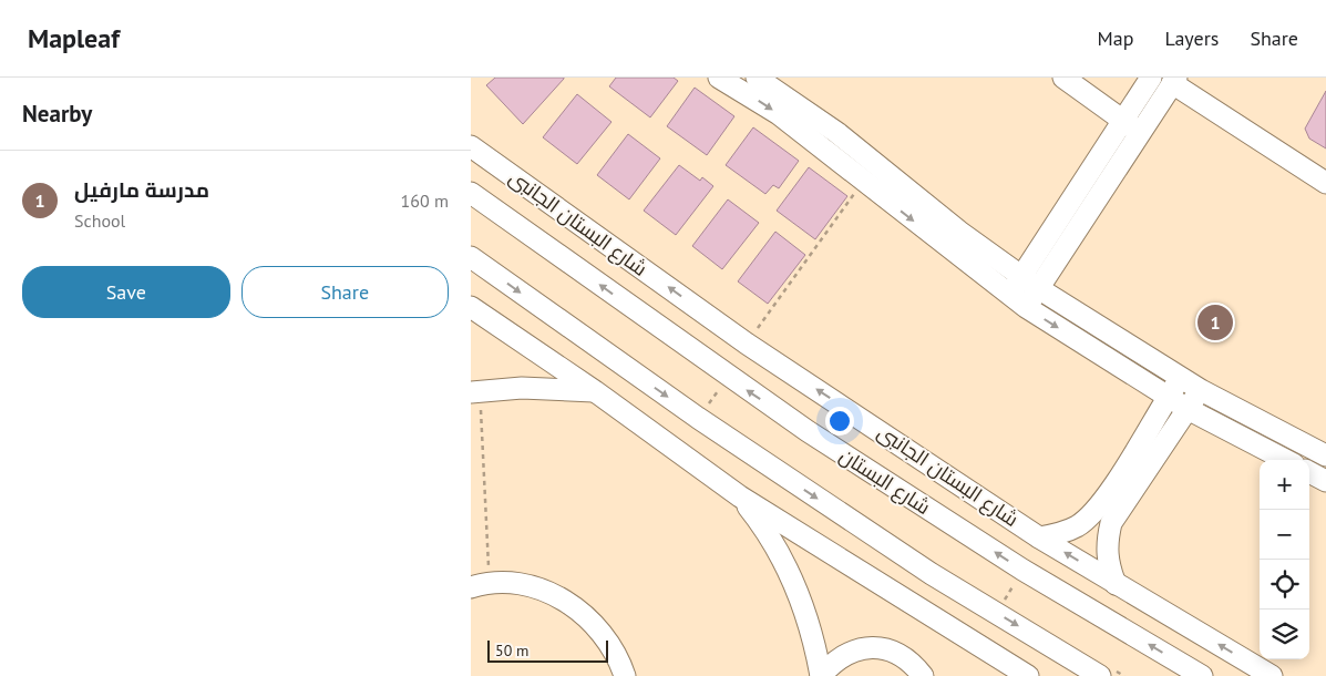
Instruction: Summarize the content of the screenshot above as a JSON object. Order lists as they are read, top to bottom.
{
  "streets": {
    "street": ["شارع البستان الجانبى", "شارع البستان"]
  },
  "scale_bar": "50 m",
  "page": {
    "header": "Mapleaf",
    "nav": ["Map", "Layers", "Share"],
    "heading": "Nearby",
    "list": [
      {
        "mark": "1",
        "name": "مدرسة مارفيل",
        "note": "School",
        "value": "160 m"
      }
    ],
    "buttons": ["Save", "Share"],
    "pins": "1",
    "map_buttons": ["+", "−"],
    "scale": "50 m"
  }
}
